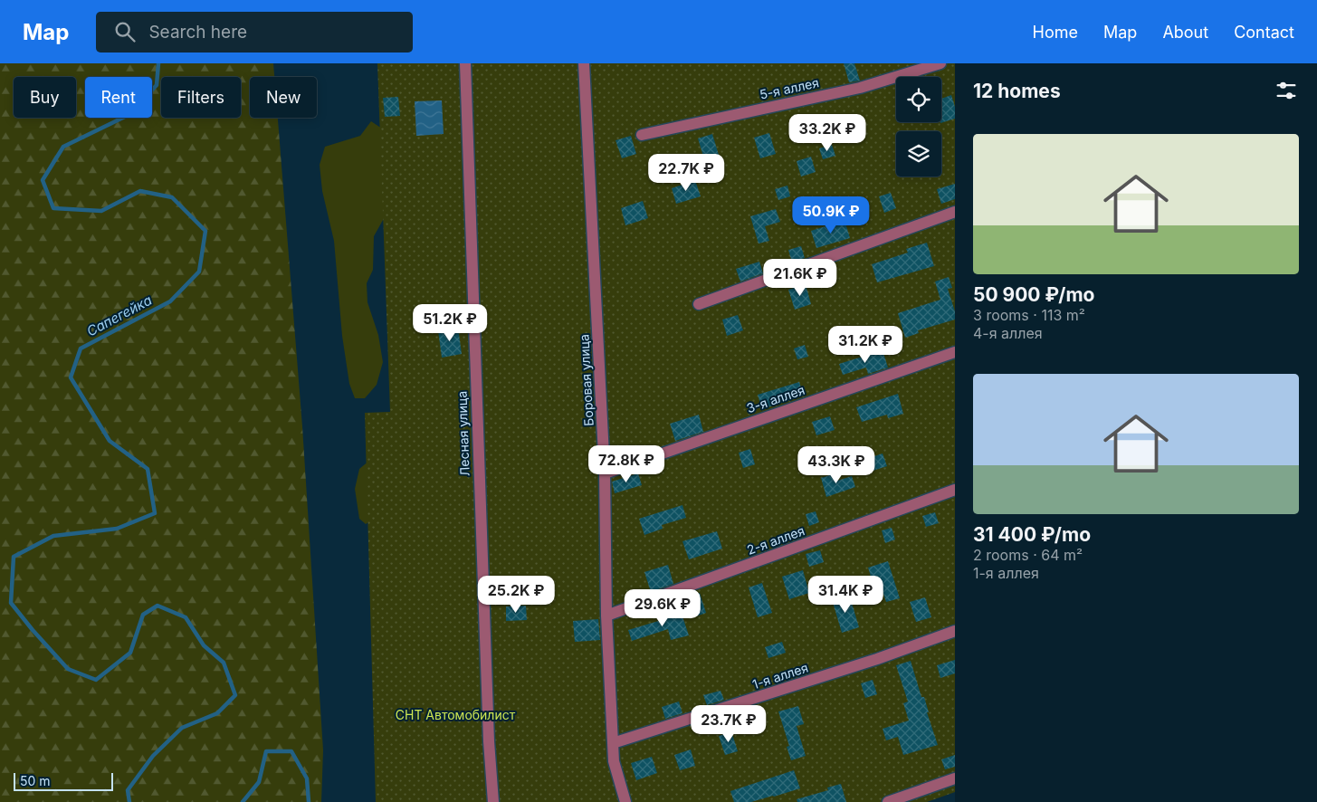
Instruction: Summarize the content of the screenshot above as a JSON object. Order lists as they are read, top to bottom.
{
  "streets": {
    "street": [
      "5-я аллея",
      "Боровая улица",
      "3-я аллея",
      "Лесная улица",
      "2-я аллея",
      "1-я аллея"
    ]
  },
  "crossings": [
    ["Боровая улица", "3-я аллея"],
    ["Боровая улица", "2-я аллея"],
    ["Боровая улица", "1-я аллея"]
  ],
  "water": ["Сапегейка"],
  "parks": ["СНТ Автомобилист"],
  "scale_bar": "50 m",
  "page": {
    "header": "Map",
    "search": "Search here",
    "nav": [
      "Home",
      "Map",
      "About",
      "Contact"
    ],
    "heading": "12 homes",
    "chip": [
      "Buy",
      "Rent",
      "Filters",
      "New"
    ],
    "price": [
      "33.2K ₽",
      "22.7K ₽",
      "50.9K ₽",
      "21.6K ₽",
      "51.2K ₽",
      "31.2K ₽",
      "72.8K ₽",
      "43.3K ₽",
      "25.2K ₽",
      "31.4K ₽",
      "29.6K ₽",
      "23.7K ₽"
    ],
    "list": [
      {
        "name": "50 900 ₽/mo",
        "note": "3 rooms · 113 m² · 4-я аллея"
      },
      {
        "name": "31 400 ₽/mo",
        "note": "2 rooms · 64 m² · 1-я аллея"
      }
    ],
    "scale": "50 m"
  }
}
